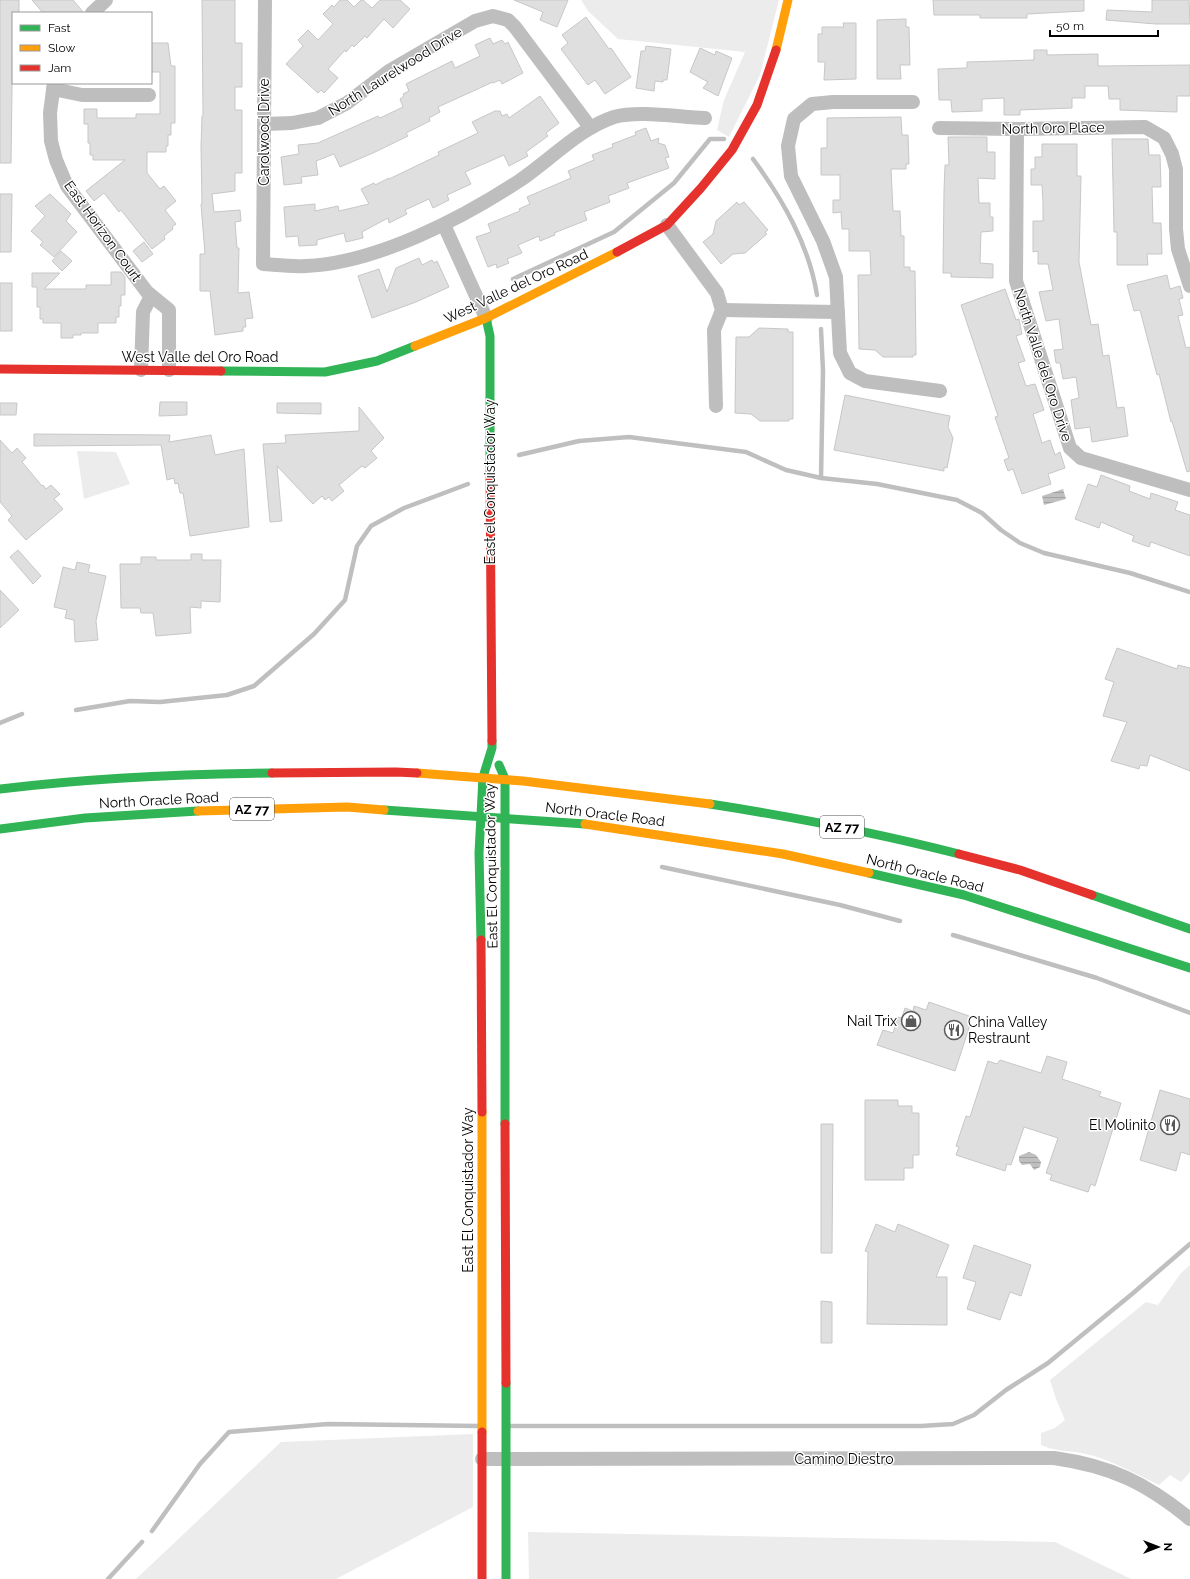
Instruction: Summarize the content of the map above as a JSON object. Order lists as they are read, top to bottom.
{
  "streets": {
    "main road": [
      "West Valle del Oro Road",
      "East el Conquistador Way",
      "North Oracle Road",
      "AZ 77",
      "East El Conquistador Way"
    ],
    "street": [
      "North Laurelwood Drive",
      "North Oro Place",
      "Carolwood Drive",
      "East Horizon Court",
      "North Valle del Oro Drive",
      "Camino Diestro"
    ]
  },
  "crossings": [
    ["North Laurelwood Drive", "Carolwood Drive"],
    ["North Oro Place", "North Valle del Oro Drive"],
    ["Carolwood Drive", "East el Conquistador Way"],
    ["East Horizon Court", "West Valle del Oro Road"],
    ["West Valle del Oro Road", "East el Conquistador Way"],
    ["East el Conquistador Way", "East El Conquistador Way"],
    ["North Oracle Road", "East El Conquistador Way"],
    ["East El Conquistador Way", "Camino Diestro"]
  ],
  "places": {
    "shop": ["Nail Trix"],
    "restaurant": ["China Valley Restraunt", "El Molinito"]
  },
  "legend": ["Fast", "Slow", "Jam"],
  "scale_bar": "50 m",
  "north": "right"
}
